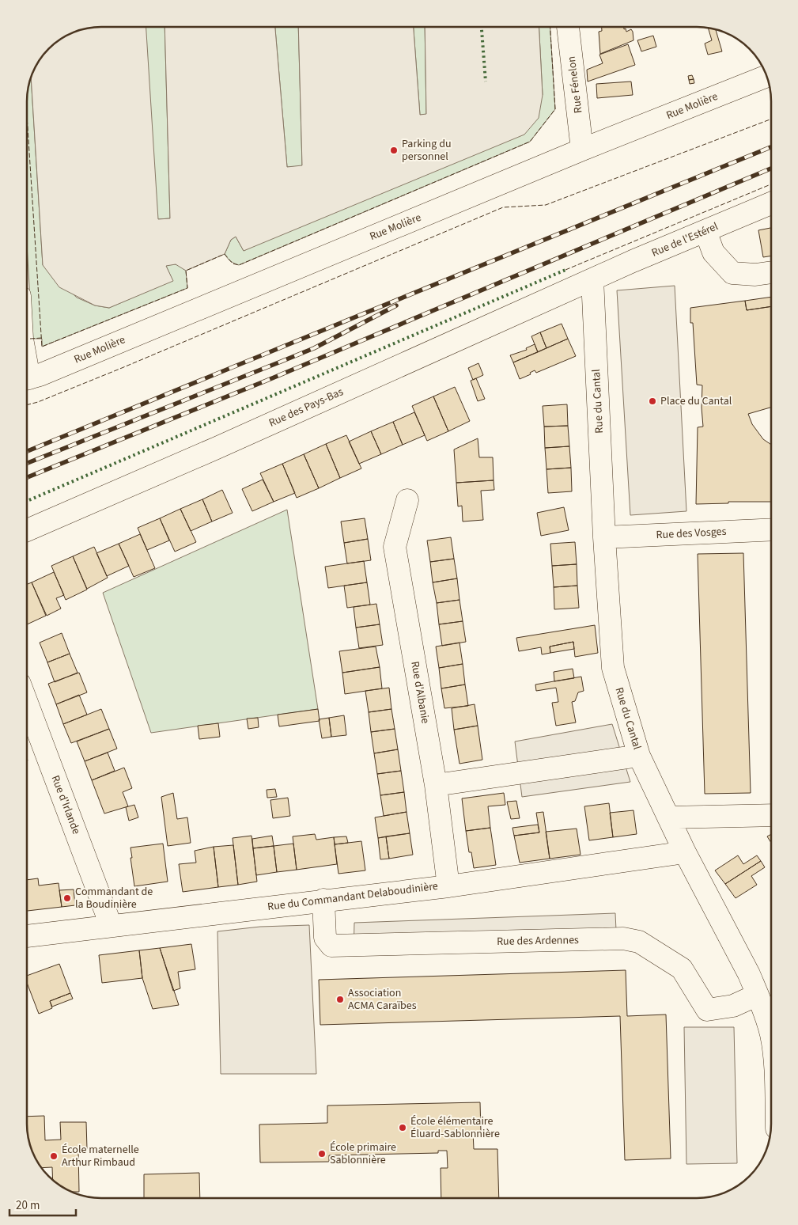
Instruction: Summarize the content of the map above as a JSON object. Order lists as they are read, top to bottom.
{
  "streets": {
    "street": [
      "Rue Fénelon",
      "Rue Molière",
      "Rue de l'Estérel",
      "Rue du Cantal",
      "Rue des Pays-Bas",
      "Rue des Vosges",
      "Rue d'Albanie",
      "Rue d'Irlande",
      "Rue du Commandant Delaboudinière",
      "Rue des Ardennes"
    ]
  },
  "crossings": [
    ["Rue Fénelon", "Rue Molière"],
    ["Rue de l'Estérel", "Rue du Cantal"],
    ["Rue de l'Estérel", "Rue des Pays-Bas"],
    ["Rue du Cantal", "Rue des Pays-Bas"],
    ["Rue du Cantal", "Rue des Vosges"],
    ["Rue du Cantal", "Rue du Commandant Delaboudinière"],
    ["Rue du Cantal", "Rue des Ardennes"],
    ["Rue d'Albanie", "Rue du Commandant Delaboudinière"],
    ["Rue d'Irlande", "Rue du Commandant Delaboudinière"],
    ["Rue du Commandant Delaboudinière", "Rue des Ardennes"]
  ],
  "places": [
    "Parking du personnel",
    "Place du Cantal",
    "Commandant de la Boudinière",
    "Association ACMA Caraïbes",
    "École élémentaire Éluard-Sablonnière",
    "École primaire Sablonnière",
    "École maternelle Arthur Rimbaud"
  ],
  "scale_bar": "20 m"
}
